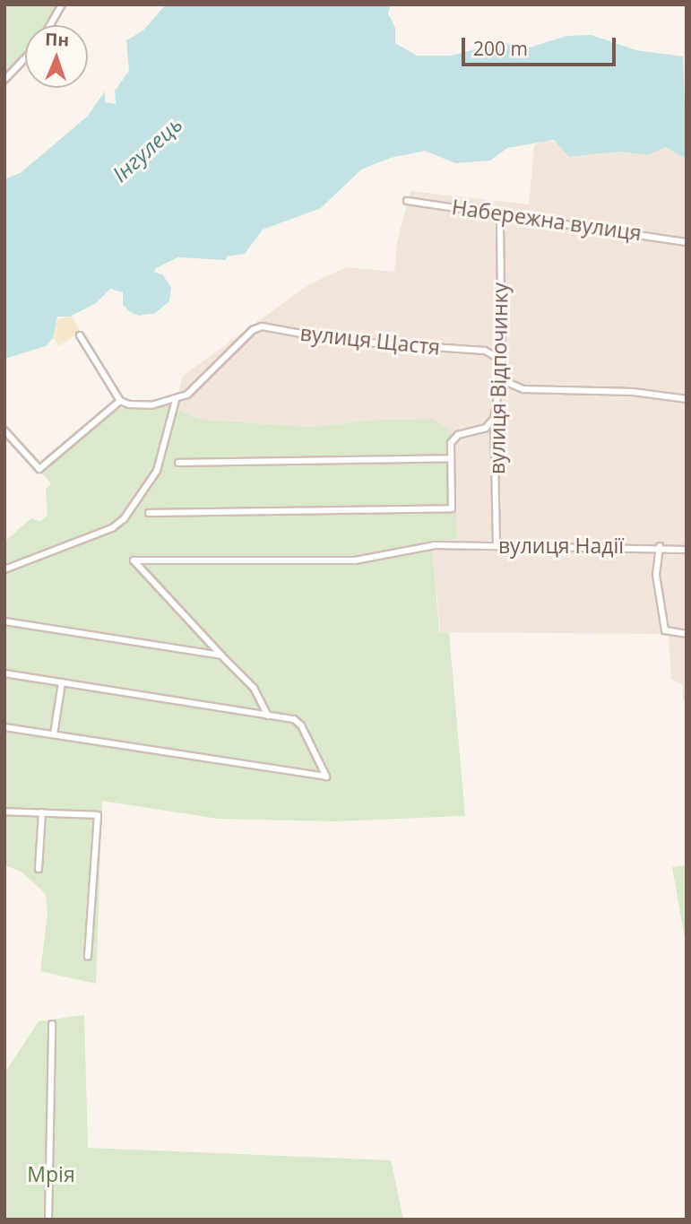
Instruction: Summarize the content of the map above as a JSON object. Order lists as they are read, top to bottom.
{
  "streets": {
    "street": [
      "Набережна вулиця",
      "вулиця Щастя",
      "вулиця Відпочинку",
      "вулиця Надії"
    ]
  },
  "crossings": [
    ["Набережна вулиця", "вулиця Відпочинку"],
    ["вулиця Щастя", "вулиця Відпочинку"],
    ["вулиця Відпочинку", "вулиця Надії"]
  ],
  "water": ["Інгулець"],
  "parks": ["Мрія"],
  "scale_bar": "200 m",
  "north": "top"
}
